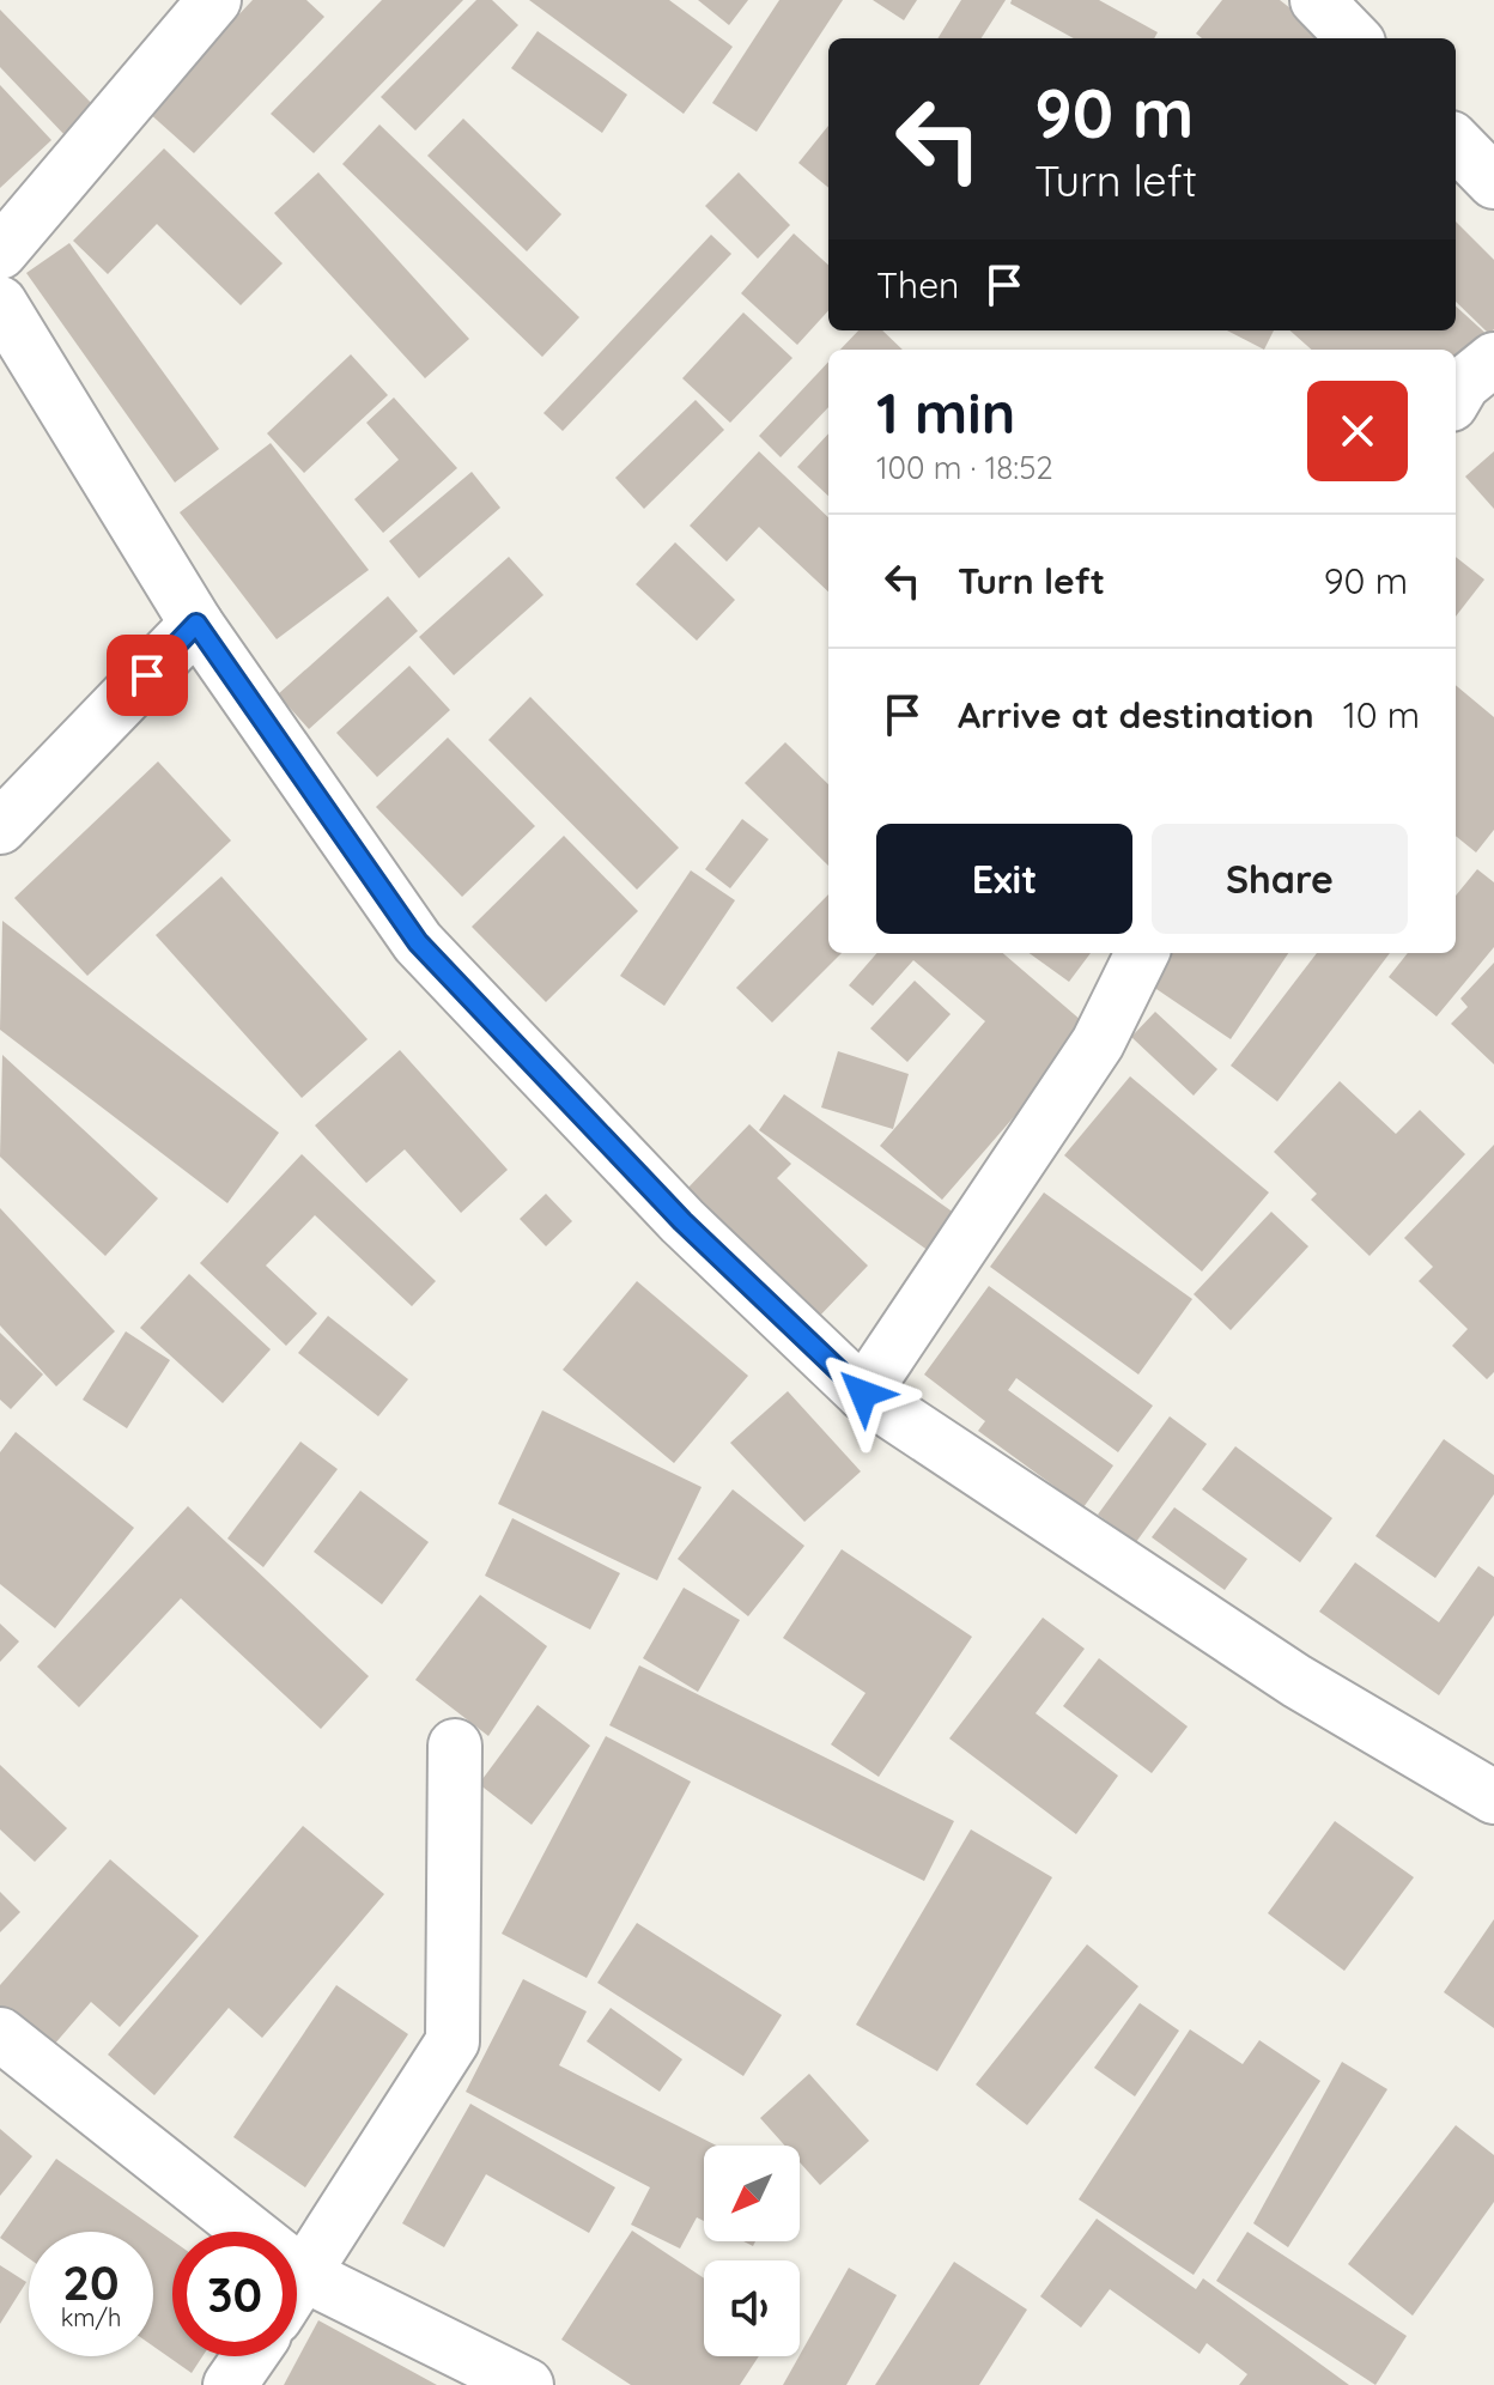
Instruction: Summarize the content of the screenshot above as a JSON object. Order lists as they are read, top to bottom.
{
  "north": "bottom left",
  "page": {
    "turn": ["90 m", "Turn left"],
    "then": "Then",
    "heading": ["1 min", "100 m · 18:52"],
    "list": [
      {
        "name": "Turn left",
        "value": "90 m"
      },
      {
        "name": "Arrive at destination",
        "value": "10 m"
      }
    ],
    "buttons": ["Exit", "Share"],
    "speed": "20 km/h",
    "limit": "30"
  }
}
